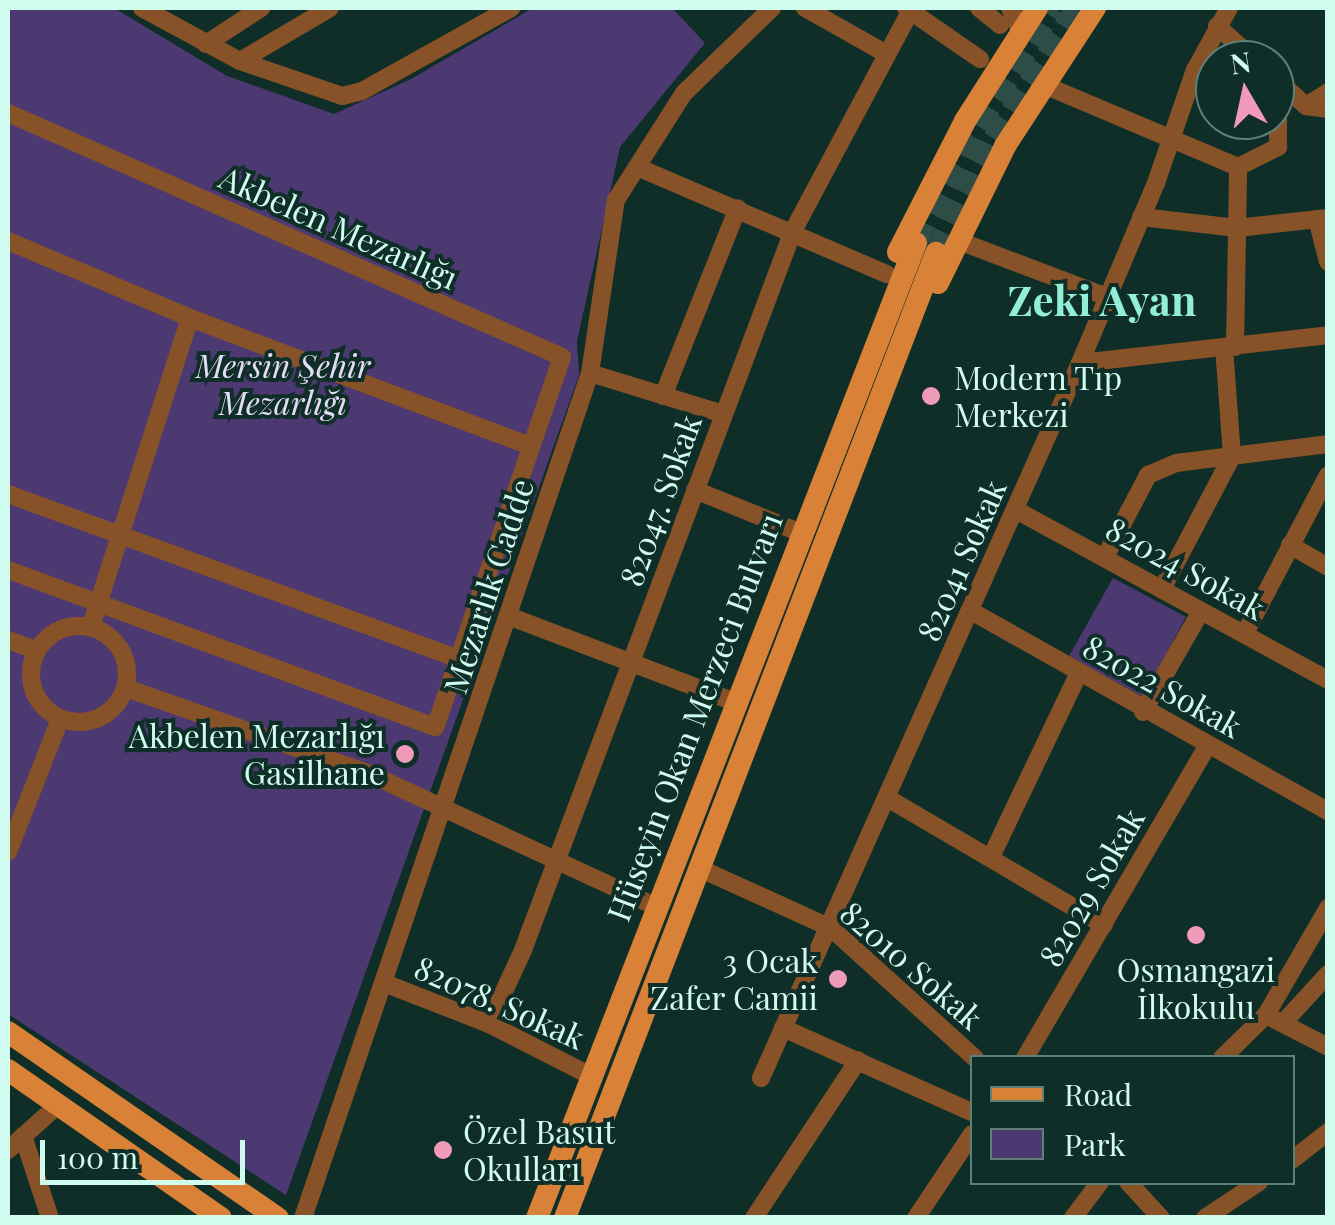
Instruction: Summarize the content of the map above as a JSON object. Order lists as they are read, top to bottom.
{
  "streets": {
    "main road": ["Hüseyin Okan Merzeci Bulvarı"],
    "street": [
      "Akbelen Mezarlığı",
      "82047. Sokak",
      "82041 Sokak",
      "82024 Sokak",
      "Mezarlık Cadde",
      "82022 Sokak",
      "82029 Sokak",
      "82010 Sokak",
      "82078. Sokak"
    ]
  },
  "crossings": [
    ["82047. Sokak", "82078. Sokak"],
    ["82041 Sokak", "82024 Sokak"],
    ["82041 Sokak", "82022 Sokak"],
    ["82041 Sokak", "82010 Sokak"],
    ["Mezarlık Cadde", "82078. Sokak"],
    ["82022 Sokak", "82029 Sokak"],
    ["Hüseyin Okan Merzeci Bulvarı", "82010 Sokak"],
    ["Hüseyin Okan Merzeci Bulvarı", "82078. Sokak"]
  ],
  "districts": ["Zeki Ayan"],
  "parks": ["Mersin Şehir Mezarlığı"],
  "places": [
    "Modern Tıp Merkezi",
    "Akbelen Mezarlığı Gasilhane",
    "Osmangazi İlkokulu",
    "3 Ocak Zafer Camii",
    "Özel Basut Okulları"
  ],
  "legend": ["Road", "Park"],
  "scale_bar": "100 m",
  "north": "top"
}
